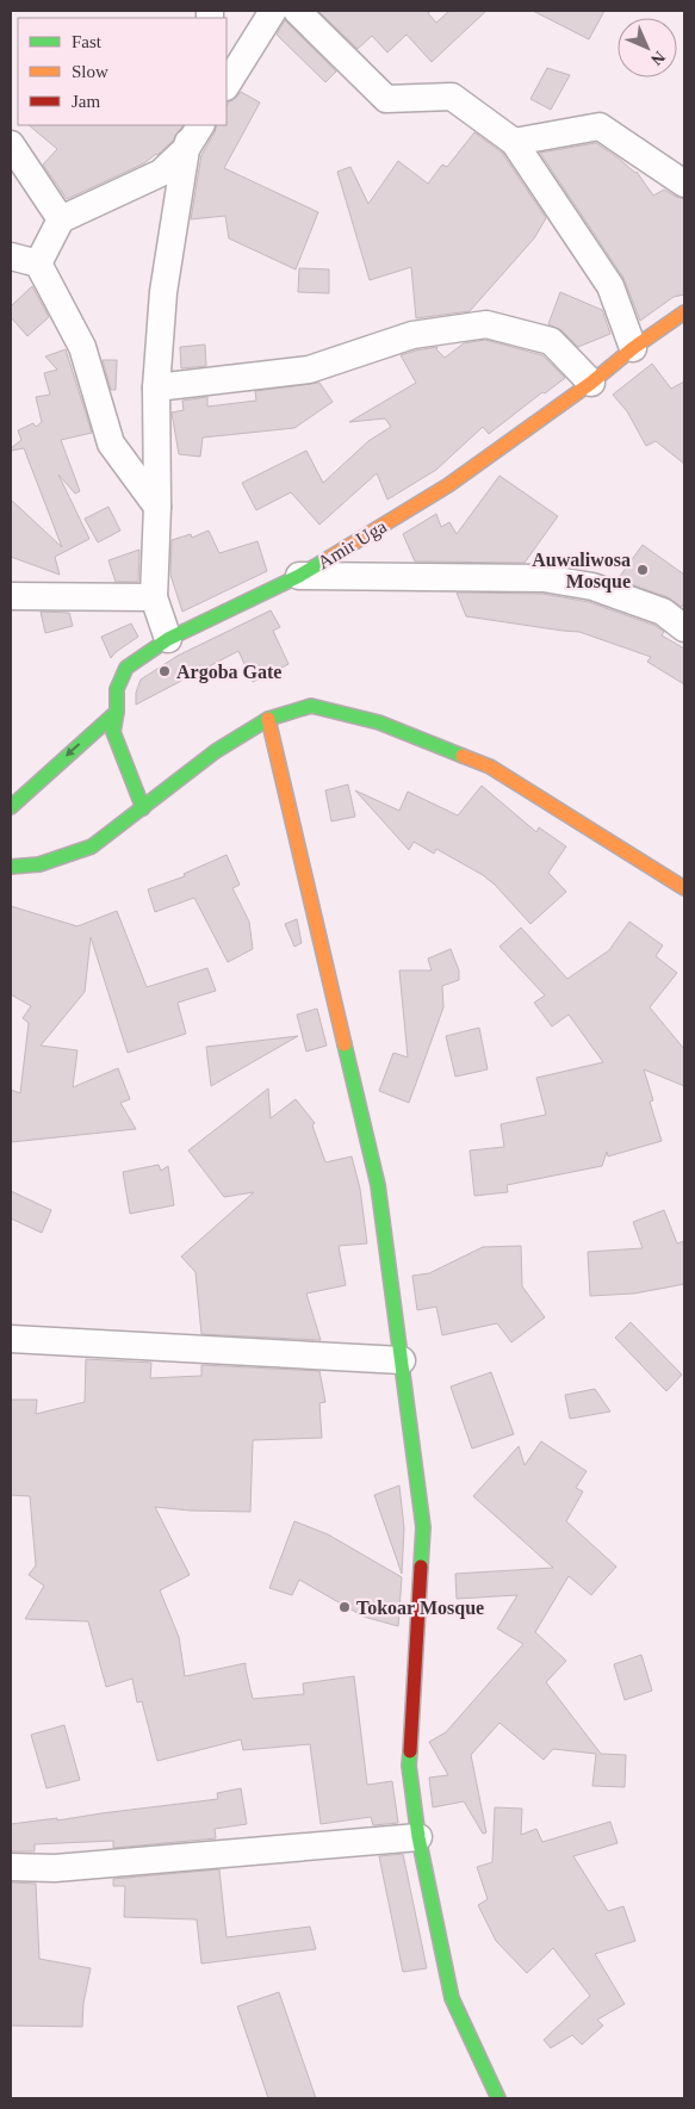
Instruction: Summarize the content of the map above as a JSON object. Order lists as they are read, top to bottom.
{
  "streets": {
    "street": ["Amir Uga"]
  },
  "places": ["Auwaliwosa Mosque", "Argoba Gate", "Tokoar Mosque"],
  "legend": ["Fast", "Slow", "Jam"],
  "north": "bottom right"
}
